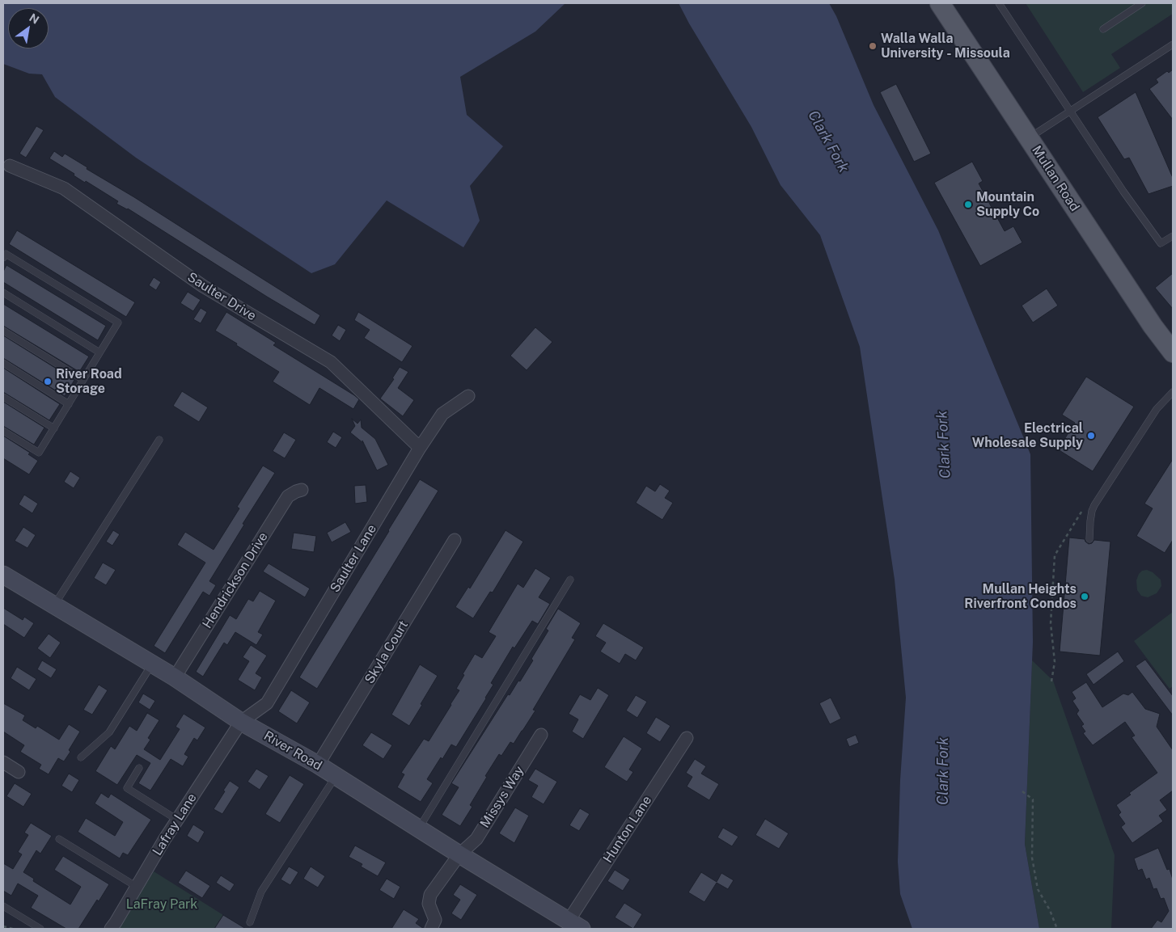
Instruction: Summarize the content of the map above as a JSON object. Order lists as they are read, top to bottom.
{
  "streets": {
    "main road": ["Mullan Road"],
    "street": [
      "Saulter Drive",
      "Saulter Lane",
      "Hendrickson Drive",
      "Skyla Court",
      "River Road",
      "Missys Way",
      "Lafray Lane",
      "Hunton Lane"
    ]
  },
  "crossings": [
    ["Saulter Drive", "Saulter Lane"],
    ["Saulter Lane", "River Road"],
    ["Saulter Lane", "Lafray Lane"],
    ["Hendrickson Drive", "River Road"],
    ["Skyla Court", "River Road"],
    ["River Road", "Missys Way"],
    ["River Road", "Lafray Lane"],
    ["River Road", "Hunton Lane"]
  ],
  "water": ["Clark Fork"],
  "parks": ["LaFray Park"],
  "places": [
    "Walla Walla University - Missoula",
    "Mountain Supply Co",
    "River Road Storage",
    "Electrical Wholesale Supply",
    "Mullan Heights Riverfront Condos"
  ],
  "north": "top right"
}
